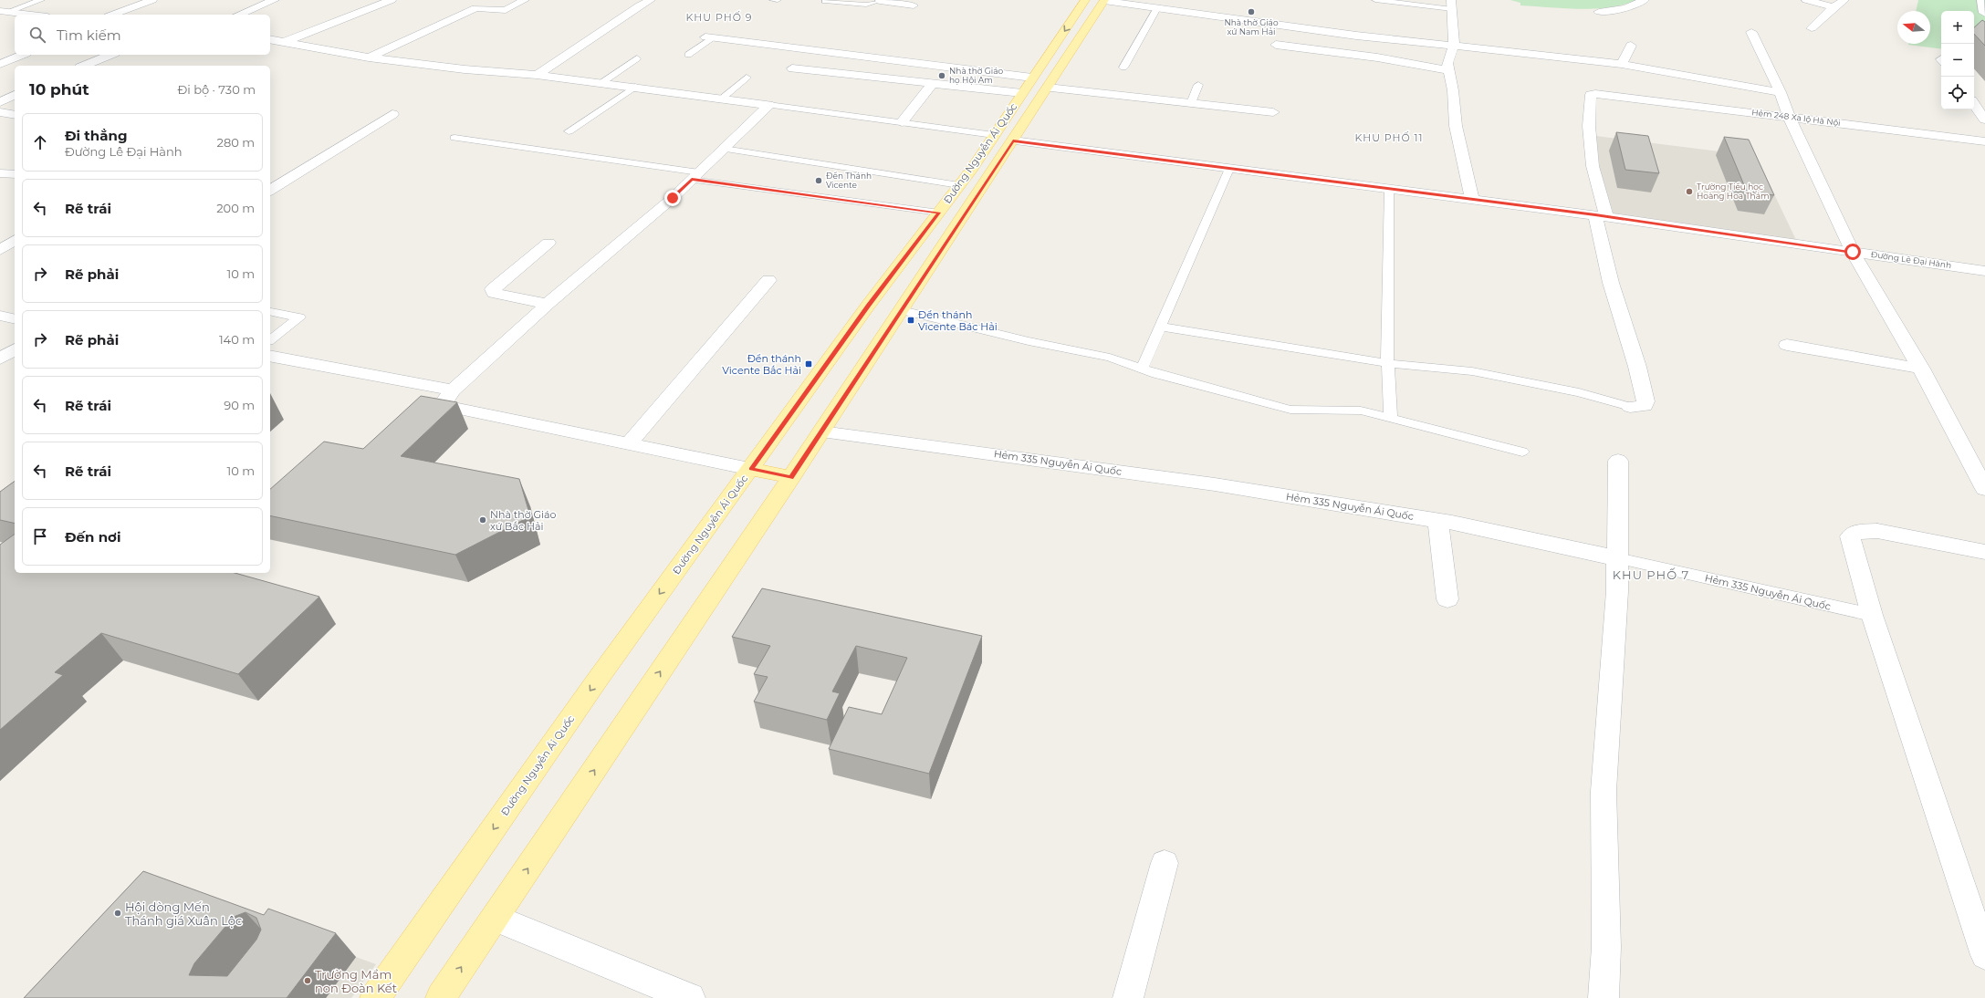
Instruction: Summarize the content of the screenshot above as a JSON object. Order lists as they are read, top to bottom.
{
  "streets": {
    "main road": ["Đường Nguyễn Ái Quốc"],
    "street": ["Hẻm 248 Xa lộ Hà Nội", "Đường Lê Đại Hành", "Hẻm 335 Nguyễn Ái Quốc"]
  },
  "crossings": [
    ["Hẻm 248 Xa lộ Hà Nội", "Đường Lê Đại Hành"],
    ["Đường Nguyễn Ái Quốc", "Đường Lê Đại Hành"],
    ["Đường Nguyễn Ái Quốc", "Hẻm 335 Nguyễn Ái Quốc"]
  ],
  "districts": ["KHU PHỐ 9", "KHU PHỐ 11", "KHU PHỐ 7"],
  "places": {
    "other": [
      "Nhà thờ Giáo xứ Nam Hải",
      "Nhà thờ Giáo họ Hội Am",
      "Đền Thánh Vicente",
      "Trường Tiểu học Hoàng Hoa Thám",
      "Nhà thờ Giáo xứ Bắc Hải",
      "Hội dòng Mến Thánh giá Xuân Lộc",
      "Trường Mầm non Đoàn Kết"
    ],
    "transit": ["Đền thánh Vicente Bác Hải", "Đền thánh Vicente Bắc Hải"]
  },
  "north": "left",
  "page": {
    "map_buttons": ["+", "−"],
    "search": "Tìm kiếm",
    "heading": ["10 phút", "Đi bộ · 730 m"],
    "list": [
      ["Đi thẳng", "Đường Lê Đại Hành", "280 m"],
      ["Rẽ trái", "200 m"],
      ["Rẽ phải", "10 m"],
      ["Rẽ phải", "140 m"],
      ["Rẽ trái", "90 m"],
      ["Rẽ trái", "10 m"],
      "Đến nơi"
    ]
  }
}
